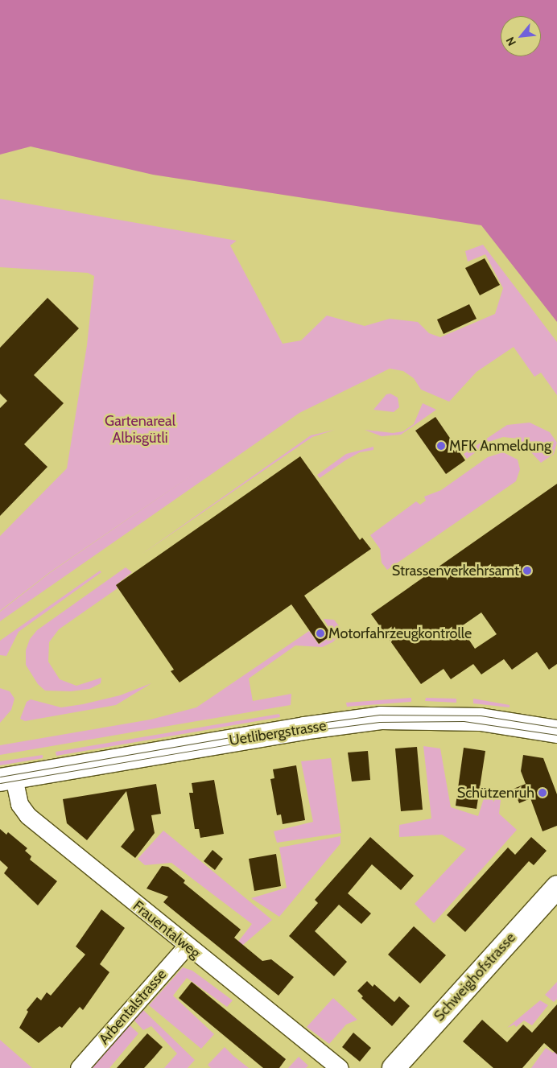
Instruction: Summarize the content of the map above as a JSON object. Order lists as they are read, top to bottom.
{
  "streets": {
    "main road": ["Uetlibergstrasse", "Schweighofstrasse"],
    "street": ["Frauentalweg", "Arbentalstrasse"]
  },
  "crossings": [
    ["Uetlibergstrasse", "Frauentalweg"],
    ["Frauentalweg", "Arbentalstrasse"]
  ],
  "parks": ["Gartenareal Albisgütli"],
  "places": [
    "MFK Anmeldung",
    "Strassenverkehrsamt",
    "Motorfahrzeugkontrolle",
    "Schützenruh"
  ],
  "north": "bottom left"
}
